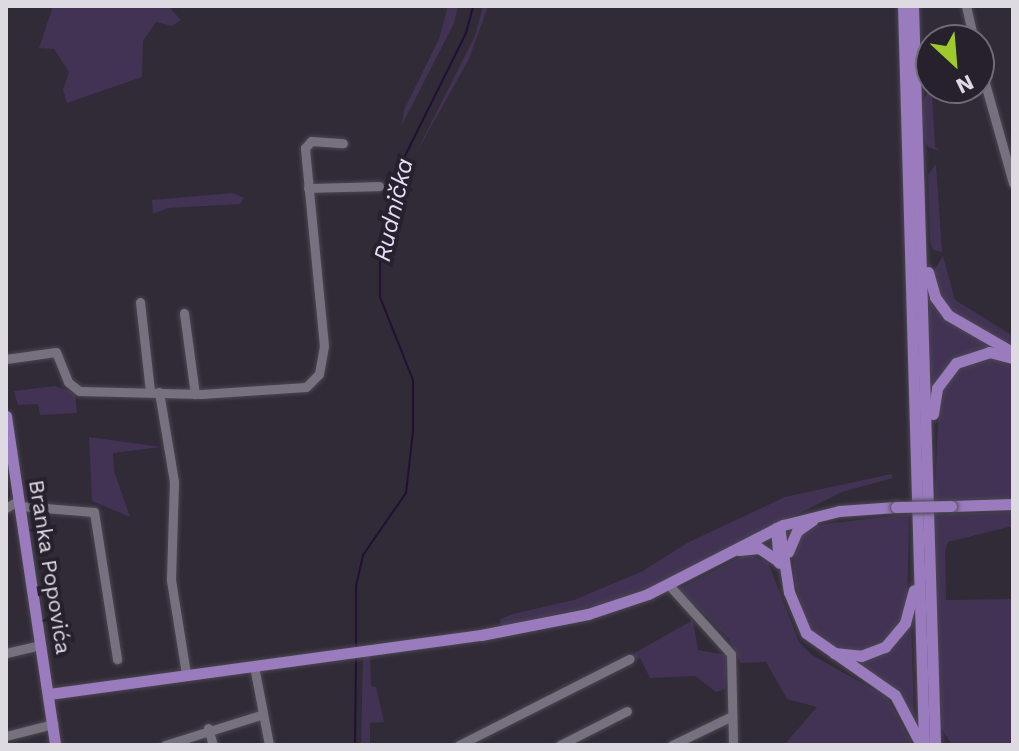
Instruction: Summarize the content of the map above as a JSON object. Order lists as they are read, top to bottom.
{
  "streets": {
    "main road": ["Branka Popovića"]
  },
  "water": ["Rudnička"],
  "north": "bottom right"
}
